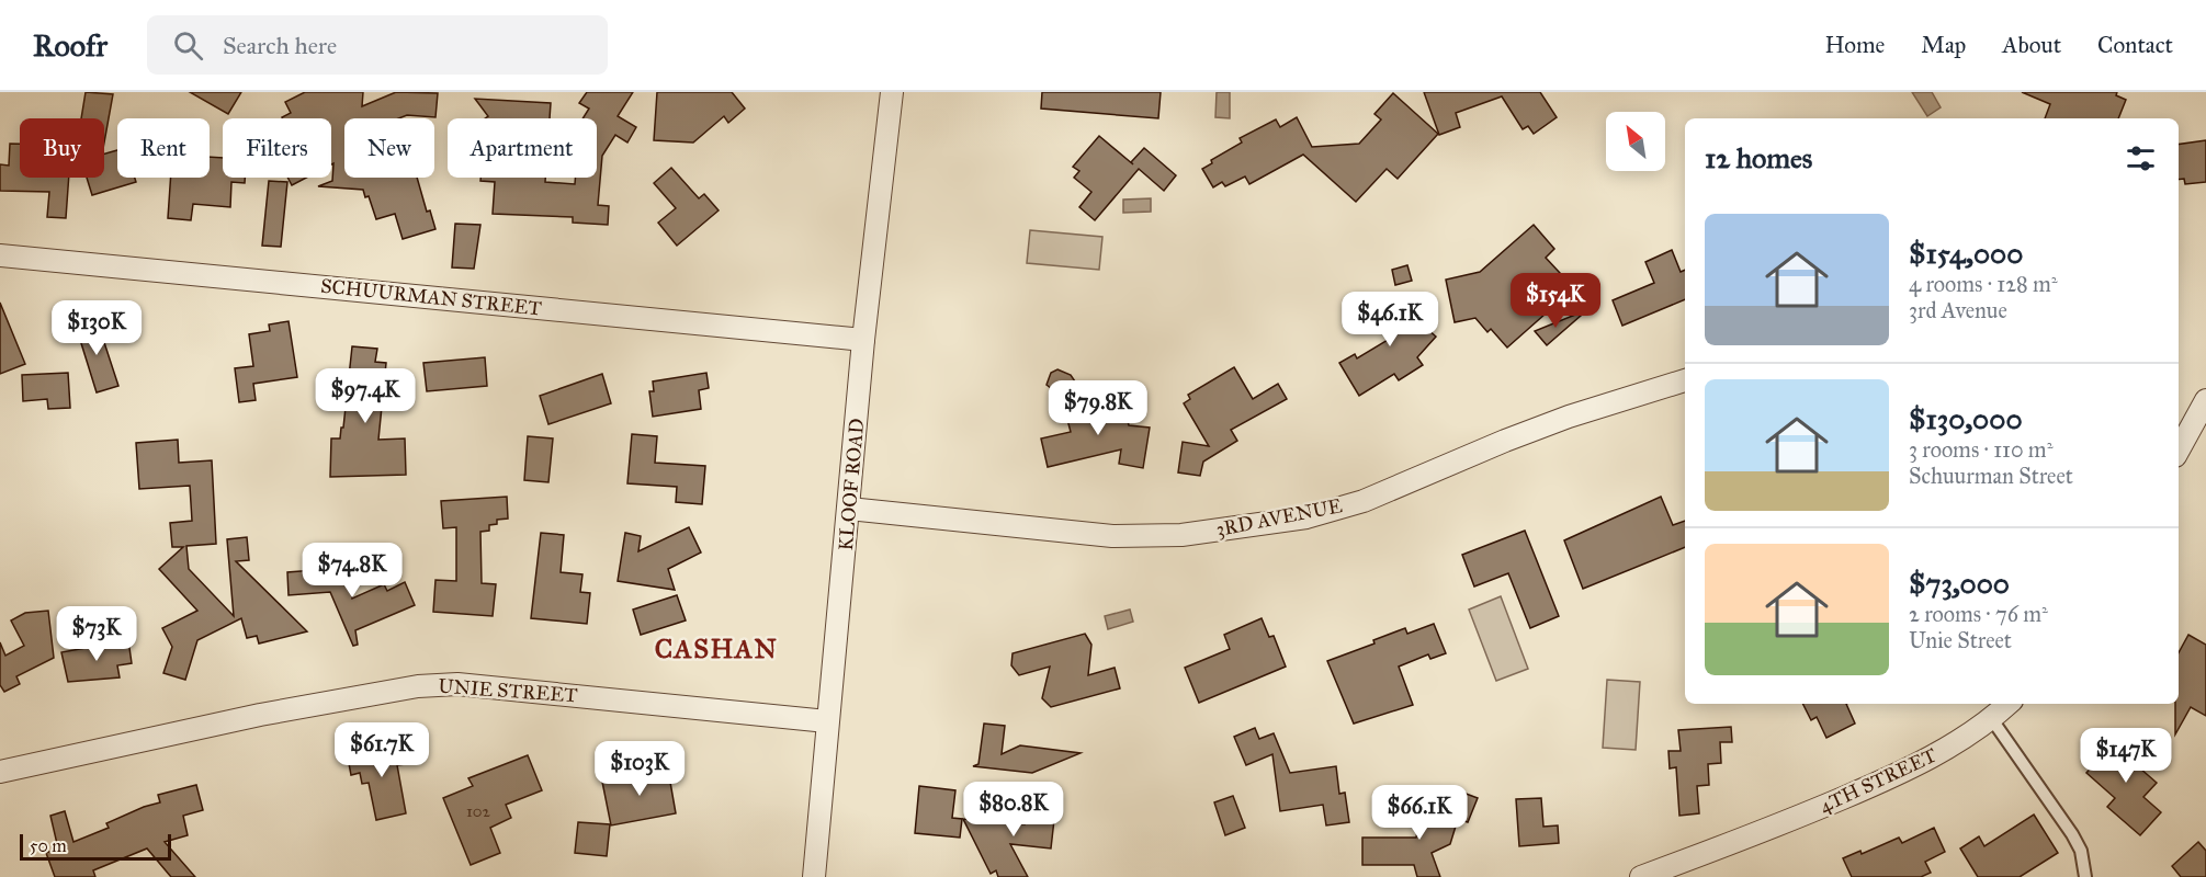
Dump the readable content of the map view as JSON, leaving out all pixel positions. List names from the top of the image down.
{
  "streets": {
    "street": [
      "SCHUURMAN STREET",
      "KLOOF ROAD",
      "3RD AVENUE",
      "UNIE STREET",
      "4TH STREET"
    ]
  },
  "crossings": [
    ["SCHUURMAN STREET", "KLOOF ROAD"],
    ["KLOOF ROAD", "3RD AVENUE"],
    ["KLOOF ROAD", "UNIE STREET"]
  ],
  "districts": ["CASHAN"],
  "house_numbers": ["102"],
  "scale_bar": "50 m",
  "north": "top left",
  "page": {
    "header": "Roofr",
    "search": "Search here",
    "nav": [
      "Home",
      "Map",
      "About",
      "Contact"
    ],
    "chip": [
      "Buy",
      "Rent",
      "Filters",
      "New",
      "Apartment"
    ],
    "heading": "12 homes",
    "list": [
      {
        "name": "$154,000",
        "note": "4 rooms · 128 m² · 3rd Avenue"
      },
      {
        "name": "$130,000",
        "note": "3 rooms · 110 m² · Schuurman Street"
      },
      {
        "name": "$73,000",
        "note": "2 rooms · 76 m² · Unie Street"
      }
    ],
    "price": [
      "$154K",
      "$46.1K",
      "$130K",
      "$97.4K",
      "$79.8K",
      "$74.8K",
      "$73K",
      "$61.7K",
      "$147K",
      "$103K",
      "$80.8K",
      "$66.1K"
    ],
    "scale": "50 m"
  }
}
